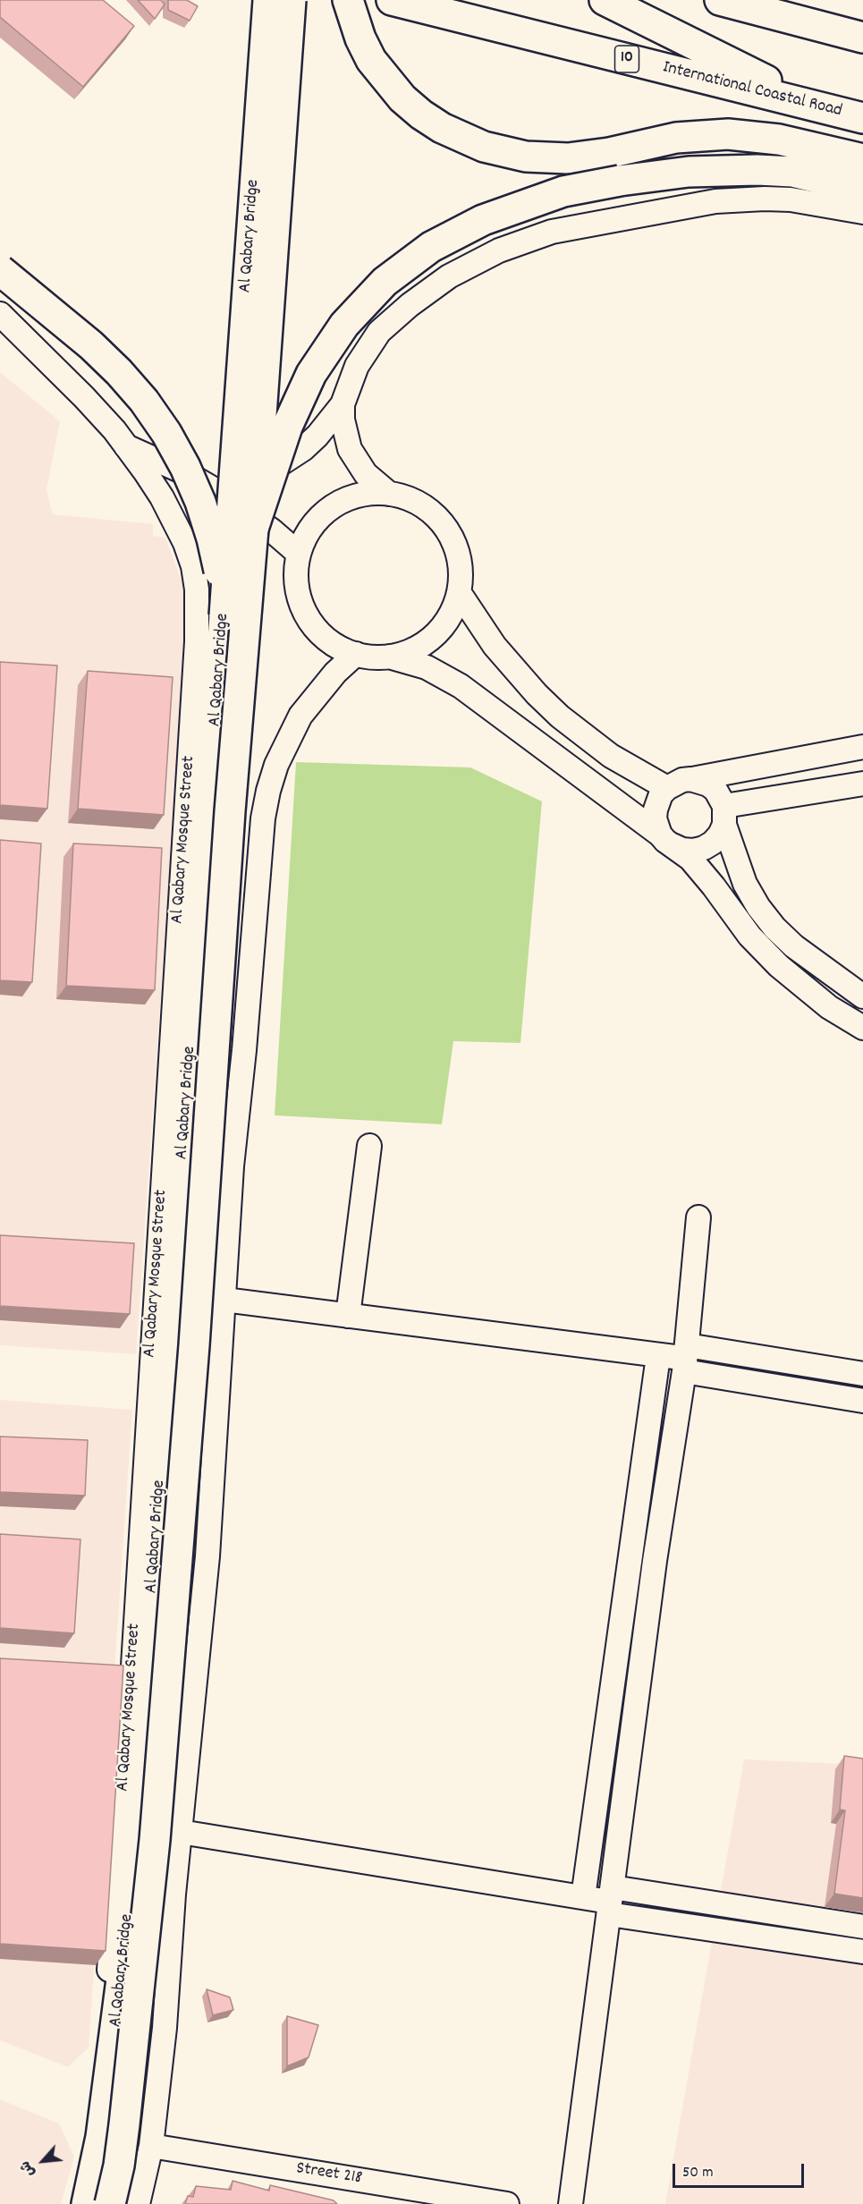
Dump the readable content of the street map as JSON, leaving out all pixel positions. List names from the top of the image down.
{
  "streets": {
    "main road": ["10", "International Coastal Road", "Al Qabary Bridge"],
    "street": ["Al Qabary Mosque Street", "Street 218"]
  },
  "scale_bar": "50 m",
  "north": "bottom left"
}
